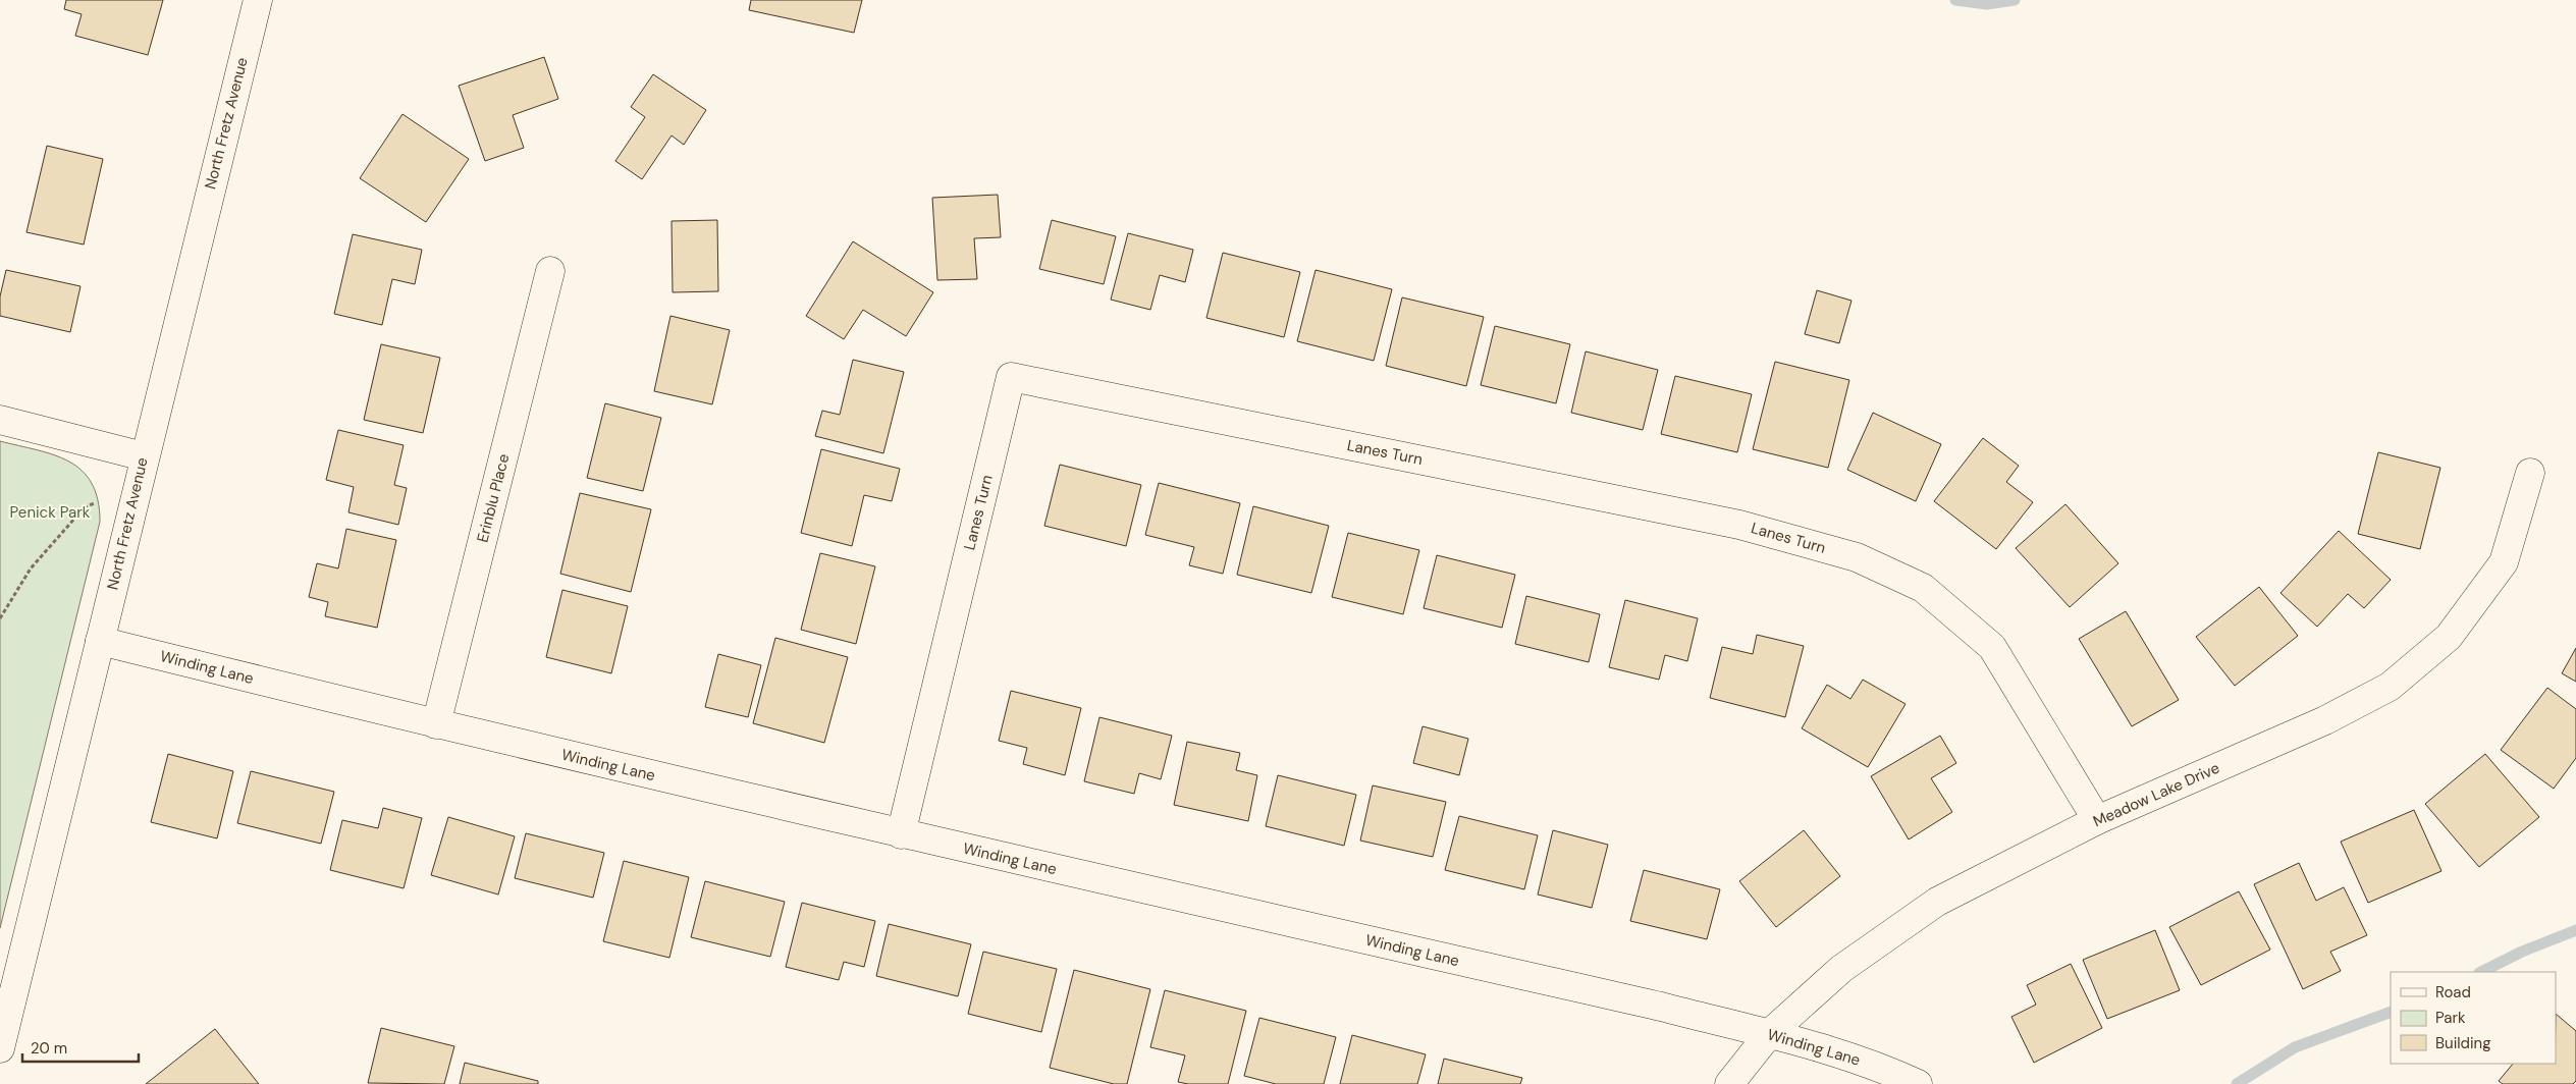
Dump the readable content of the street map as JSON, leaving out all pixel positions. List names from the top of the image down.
{
  "streets": {
    "street": [
      "North Fretz Avenue",
      "Lanes Turn",
      "Erinblu Place",
      "Winding Lane",
      "Meadow Lake Drive"
    ]
  },
  "crossings": [
    ["North Fretz Avenue", "Winding Lane"],
    ["Lanes Turn", "Winding Lane"],
    ["Lanes Turn", "Meadow Lake Drive"],
    ["Erinblu Place", "Winding Lane"],
    ["Winding Lane", "Meadow Lake Drive"]
  ],
  "parks": ["Penick Park"],
  "legend": ["Road", "Park", "Building"],
  "scale_bar": "20 m"
}
